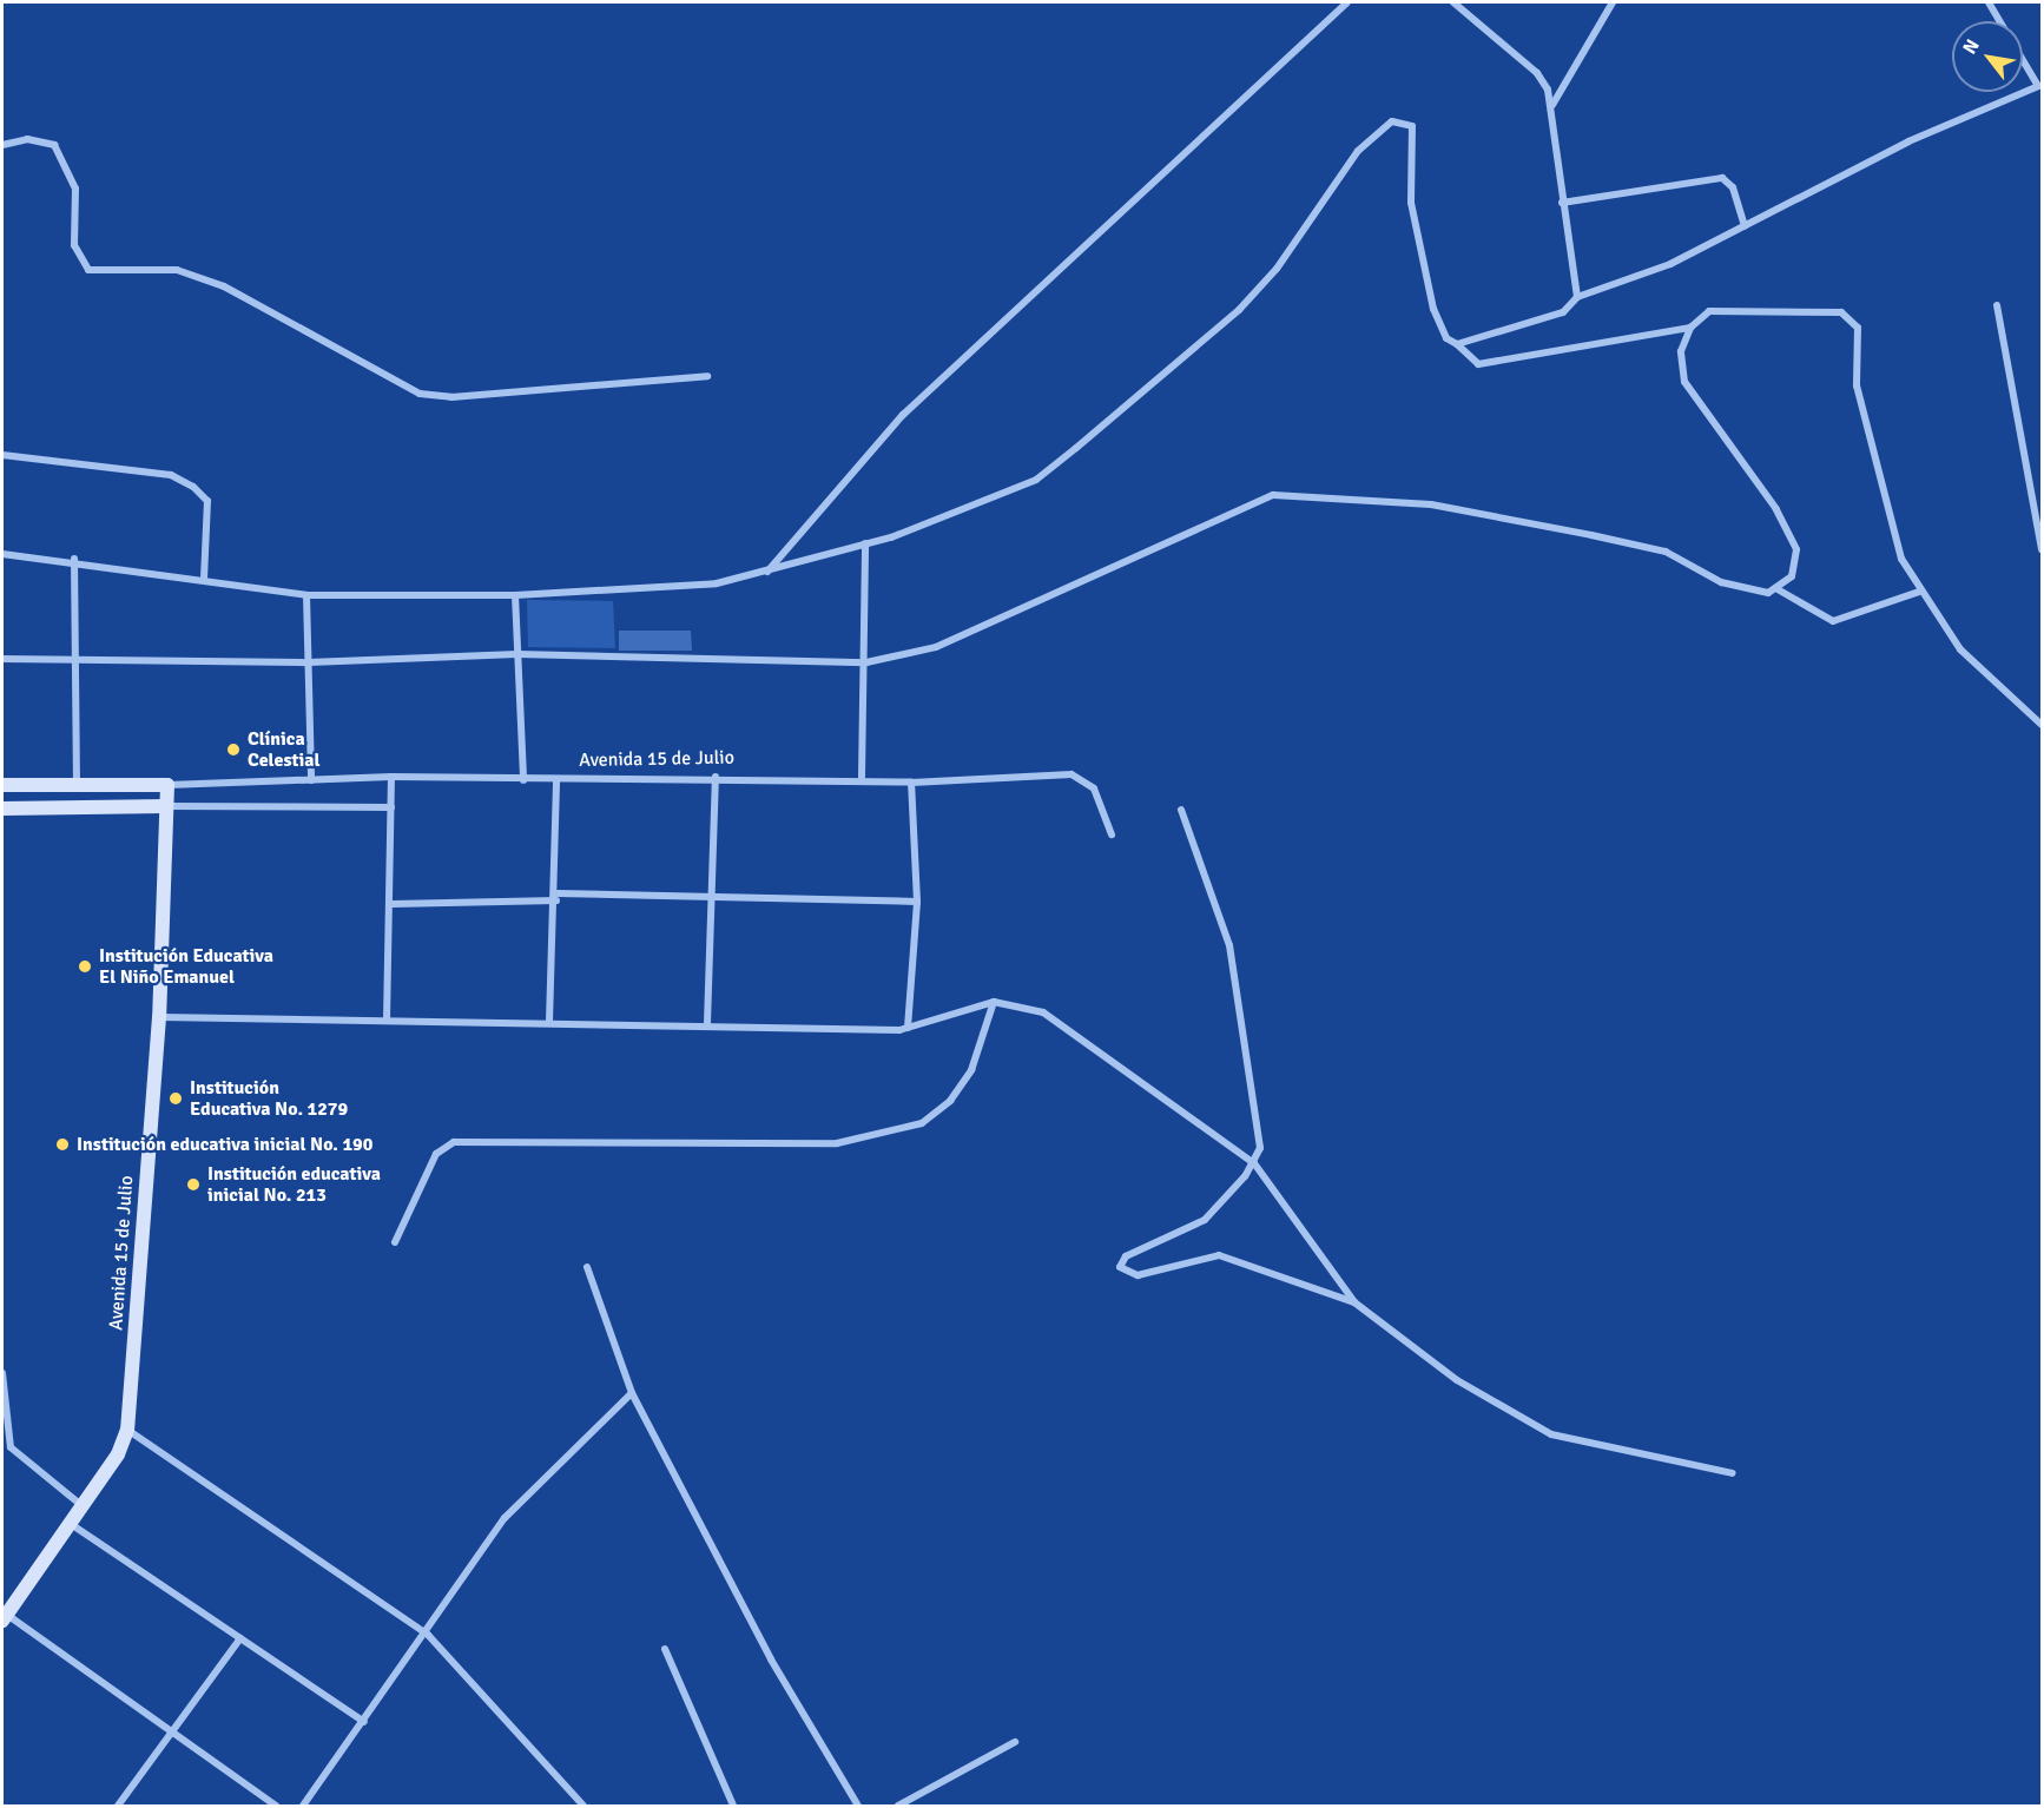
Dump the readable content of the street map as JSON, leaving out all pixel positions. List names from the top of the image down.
{
  "streets": {
    "street": ["Avenida 15 de Julio"]
  },
  "places": [
    "Clínica Celestial",
    "Institución Educativa El Niño Emanuel",
    "Institución Educativa No. 1279",
    "Institución educativa inicial No. 190",
    "Institución educativa inicial No. 213"
  ],
  "north": "top left"
}
